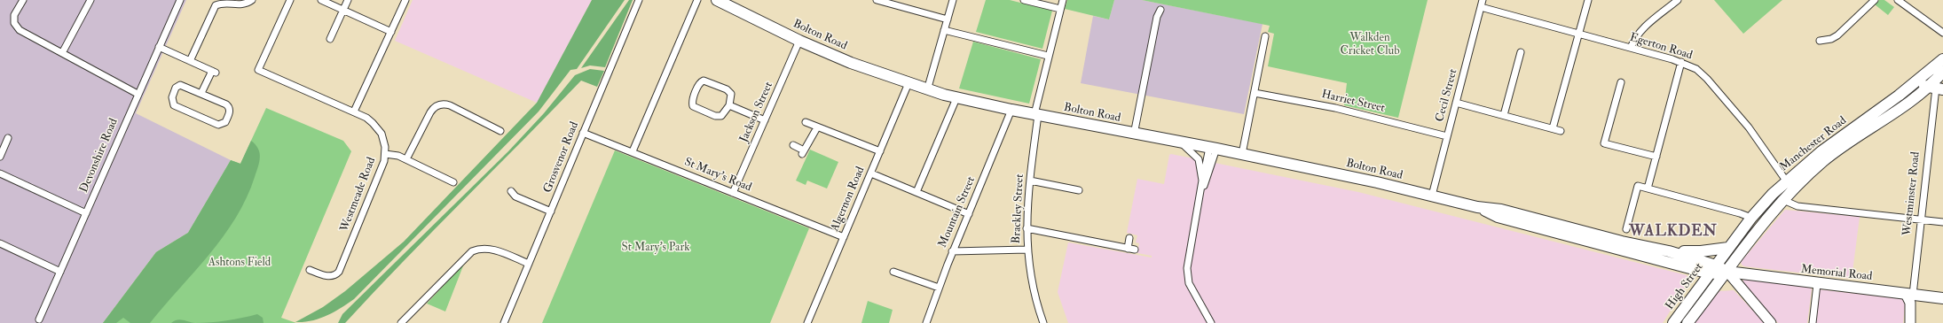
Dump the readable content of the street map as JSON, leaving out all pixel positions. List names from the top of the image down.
{
  "streets": {
    "main road": [
      "Bolton Road",
      "Manchester Road",
      "Westminster Road",
      "Memorial Road",
      "High Street"
    ],
    "street": [
      "Egerton Road",
      "Cecil Street",
      "Harriet Street",
      "Jackson Street",
      "Devonshire Road",
      "Grosvenor Road",
      "St Mary's Road",
      "Westmeade Road",
      "Algernon Road",
      "Brackley Street",
      "Mountain Street"
    ]
  },
  "crossings": [
    ["Bolton Road", "Cecil Street"],
    ["Bolton Road", "Jackson Street"],
    ["Bolton Road", "Manchester Road"],
    ["Bolton Road", "Algernon Road"],
    ["Bolton Road", "Brackley Street"],
    ["Bolton Road", "Mountain Street"],
    ["Bolton Road", "Memorial Road"],
    ["Bolton Road", "High Street"],
    ["Egerton Road", "Cecil Street"],
    ["Egerton Road", "Manchester Road"],
    ["Cecil Street", "Harriet Street"],
    ["Jackson Street", "St Mary's Road"],
    ["Manchester Road", "Westminster Road"],
    ["Manchester Road", "Memorial Road"],
    ["Manchester Road", "High Street"],
    ["Grosvenor Road", "St Mary's Road"],
    ["St Mary's Road", "Algernon Road"],
    ["Westminster Road", "Memorial Road"],
    ["Memorial Road", "High Street"]
  ],
  "districts": ["WALKDEN"],
  "parks": ["Walkden Cricket Club", "St Mary's Park", "Ashtons Field"]
}
